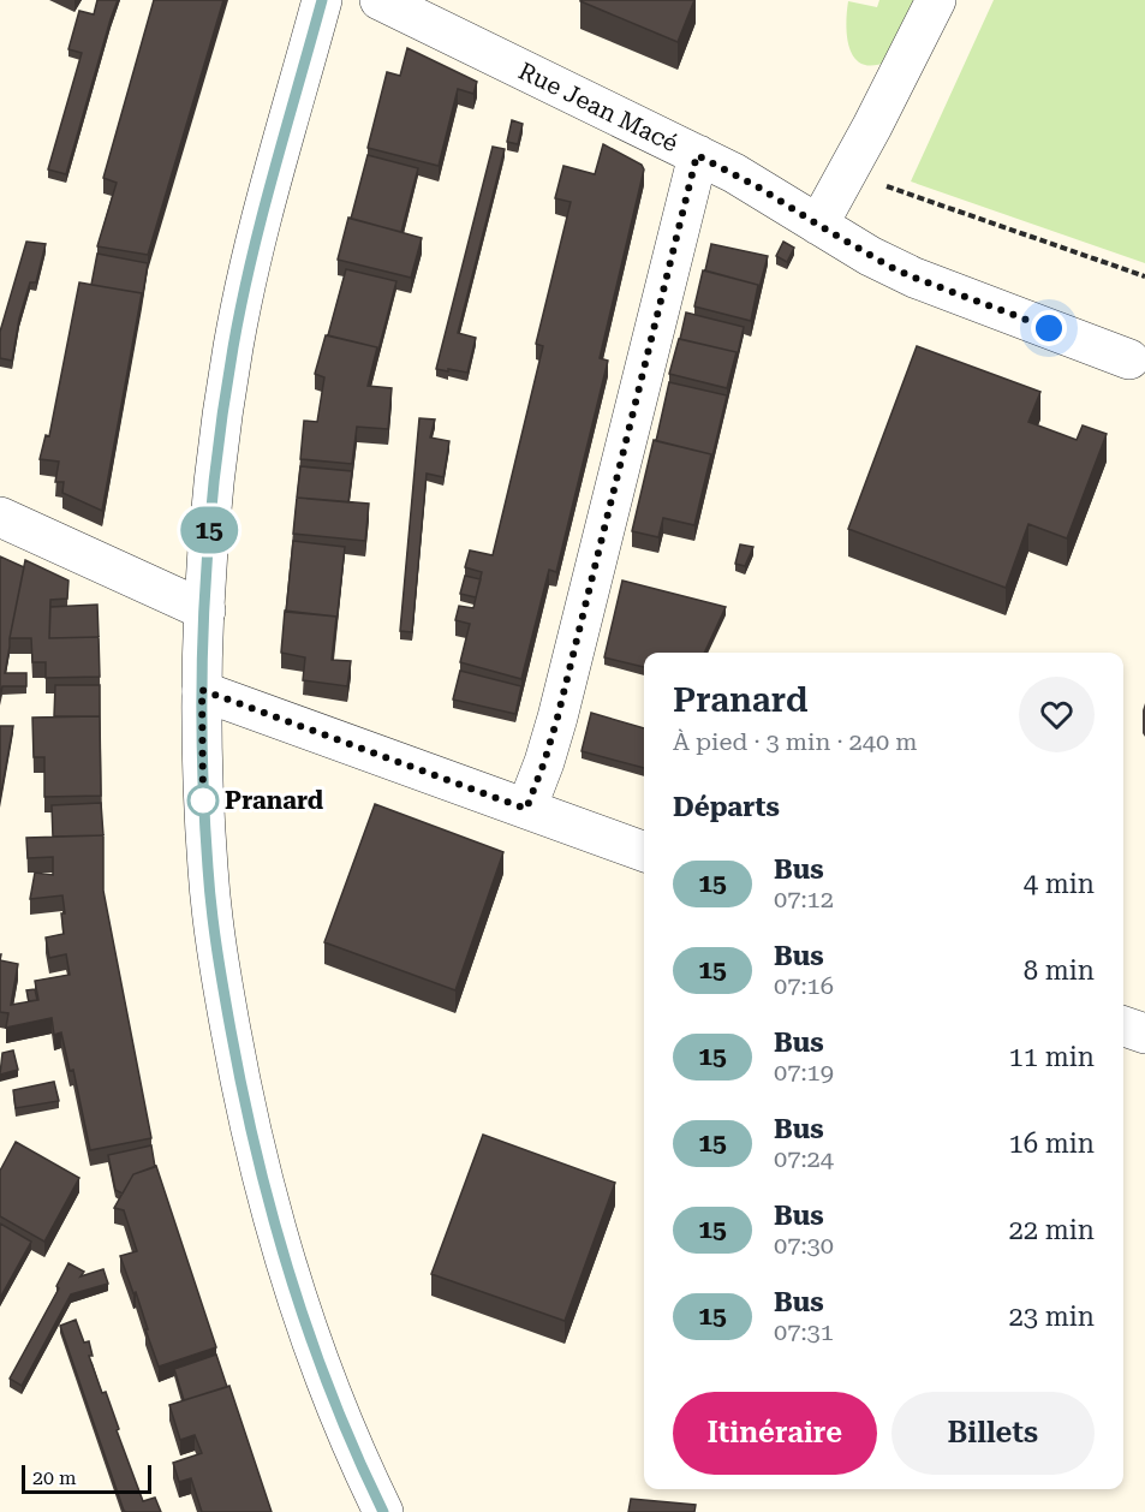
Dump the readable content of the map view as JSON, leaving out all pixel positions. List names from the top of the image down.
{
  "streets": {
    "street": ["Rue Jean Macé"]
  },
  "places": ["Pranard"],
  "lines": ["bus line 15"],
  "scale_bar": "20 m",
  "page": {
    "on_map": "15",
    "heading": [
      ["Pranard", "À pied · 3 min · 240 m"],
      "Départs"
    ],
    "list": [
      {
        "mark": "15",
        "name": "Bus",
        "note": "07:12",
        "value": "4 min"
      },
      {
        "mark": "15",
        "name": "Bus",
        "note": "07:16",
        "value": "8 min"
      },
      {
        "mark": "15",
        "name": "Bus",
        "note": "07:19",
        "value": "11 min"
      },
      {
        "mark": "15",
        "name": "Bus",
        "note": "07:24",
        "value": "16 min"
      },
      {
        "mark": "15",
        "name": "Bus",
        "note": "07:30",
        "value": "22 min"
      },
      {
        "mark": "15",
        "name": "Bus",
        "note": "07:31",
        "value": "23 min"
      }
    ],
    "buttons": ["Itinéraire", "Billets"],
    "scale": "20 m"
  }
}
